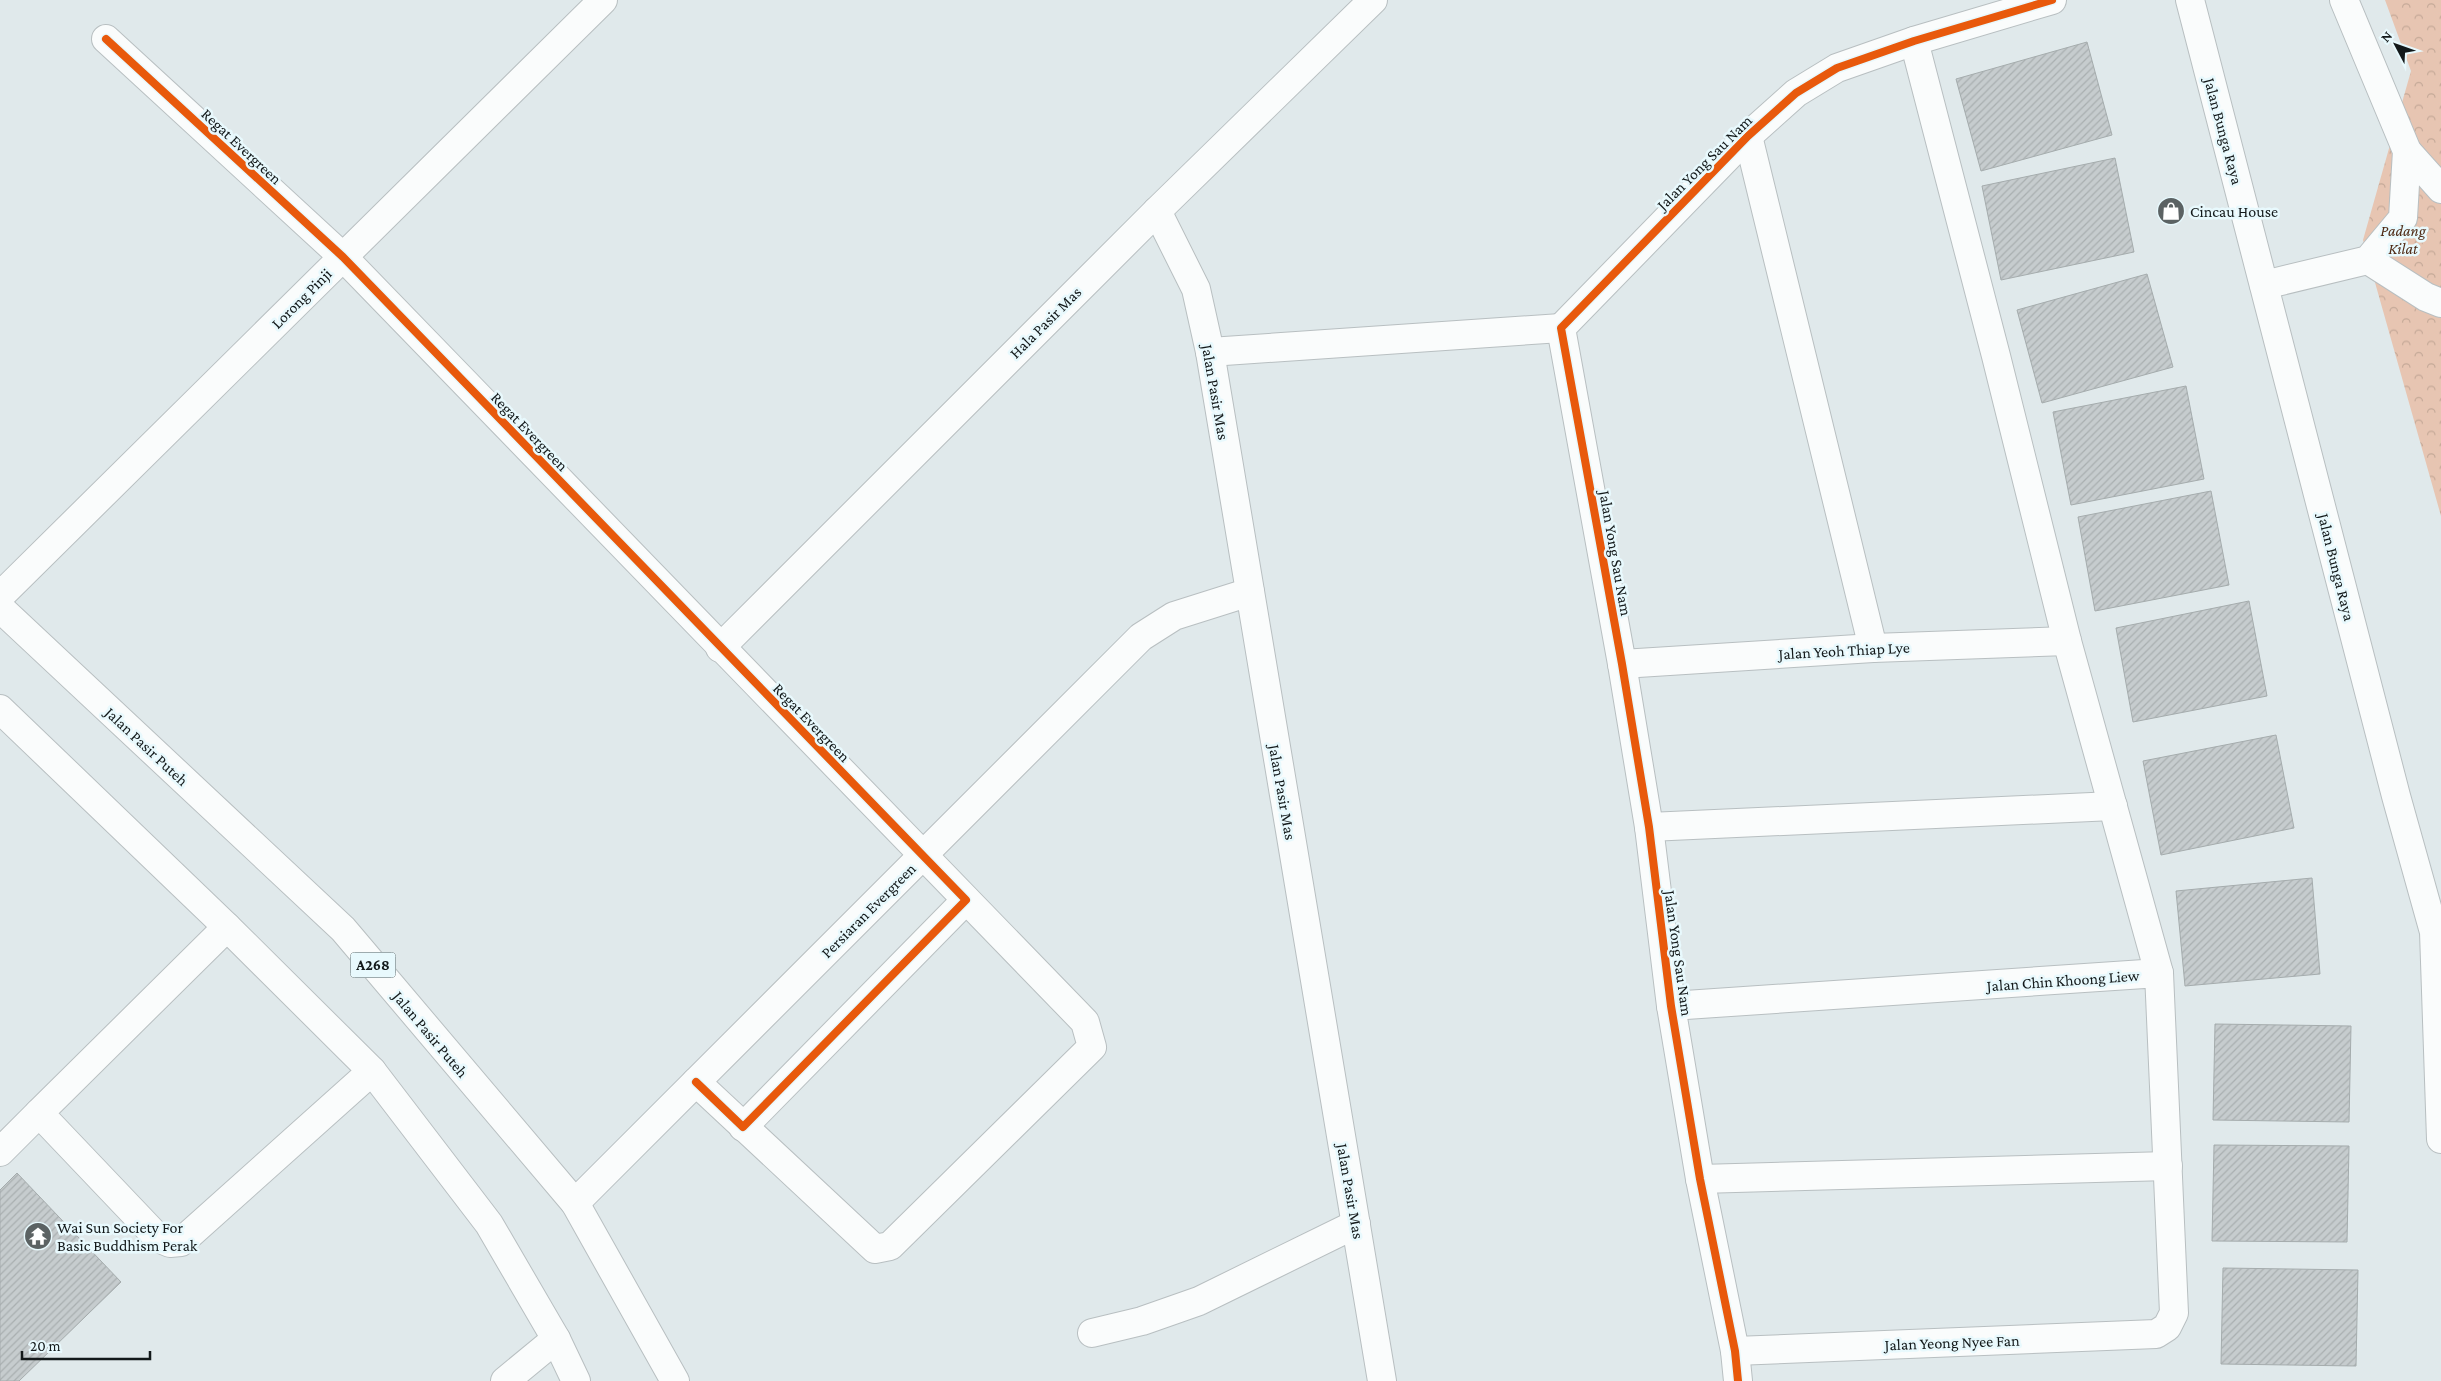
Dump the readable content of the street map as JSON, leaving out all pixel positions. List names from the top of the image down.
{
  "streets": {
    "street": [
      "Jalan Bunga Raya",
      "Regat Evergreen",
      "Jalan Yong Sau Nam",
      "Lorong Pinji",
      "Hala Pasir Mas",
      "Jalan Pasir Mas",
      "Jalan Yeoh Thiap Lye",
      "Jalan Pasir Puteh",
      "Persiaran Evergreen",
      "A268",
      "Jalan Chin Khoong Liew",
      "Jalan Yeong Nyee Fan"
    ]
  },
  "crossings": [
    ["Regat Evergreen", "Lorong Pinji"],
    ["Regat Evergreen", "Hala Pasir Mas"],
    ["Regat Evergreen", "Persiaran Evergreen"],
    ["Jalan Yong Sau Nam", "Jalan Yeoh Thiap Lye"],
    ["Jalan Yong Sau Nam", "Jalan Chin Khoong Liew"],
    ["Jalan Yong Sau Nam", "Jalan Yeong Nyee Fan"],
    ["Hala Pasir Mas", "Jalan Pasir Mas"],
    ["Jalan Pasir Mas", "Persiaran Evergreen"],
    ["Jalan Pasir Puteh", "Persiaran Evergreen"],
    ["Jalan Chin Khoong Liew", "Jalan Yeong Nyee Fan"]
  ],
  "parks": ["Padang Kilat"],
  "places": {
    "shop": ["Cincau House"],
    "temple": ["Wai Sun Society For Basic Buddhism Perak"]
  },
  "scale_bar": "20 m",
  "north": "top left"
}
